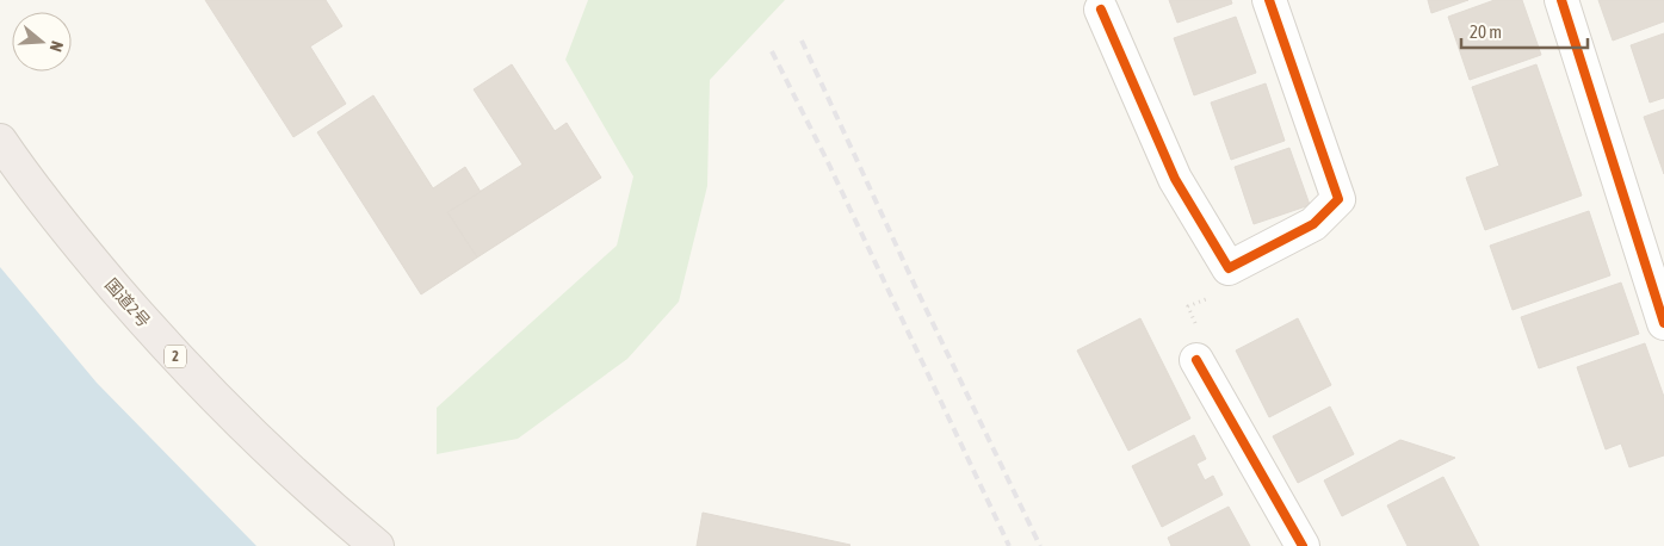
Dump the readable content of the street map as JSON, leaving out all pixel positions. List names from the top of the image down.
{
  "streets": {
    "highway": ["国道2号", "2"]
  },
  "scale_bar": "20 m",
  "north": "right"
}
